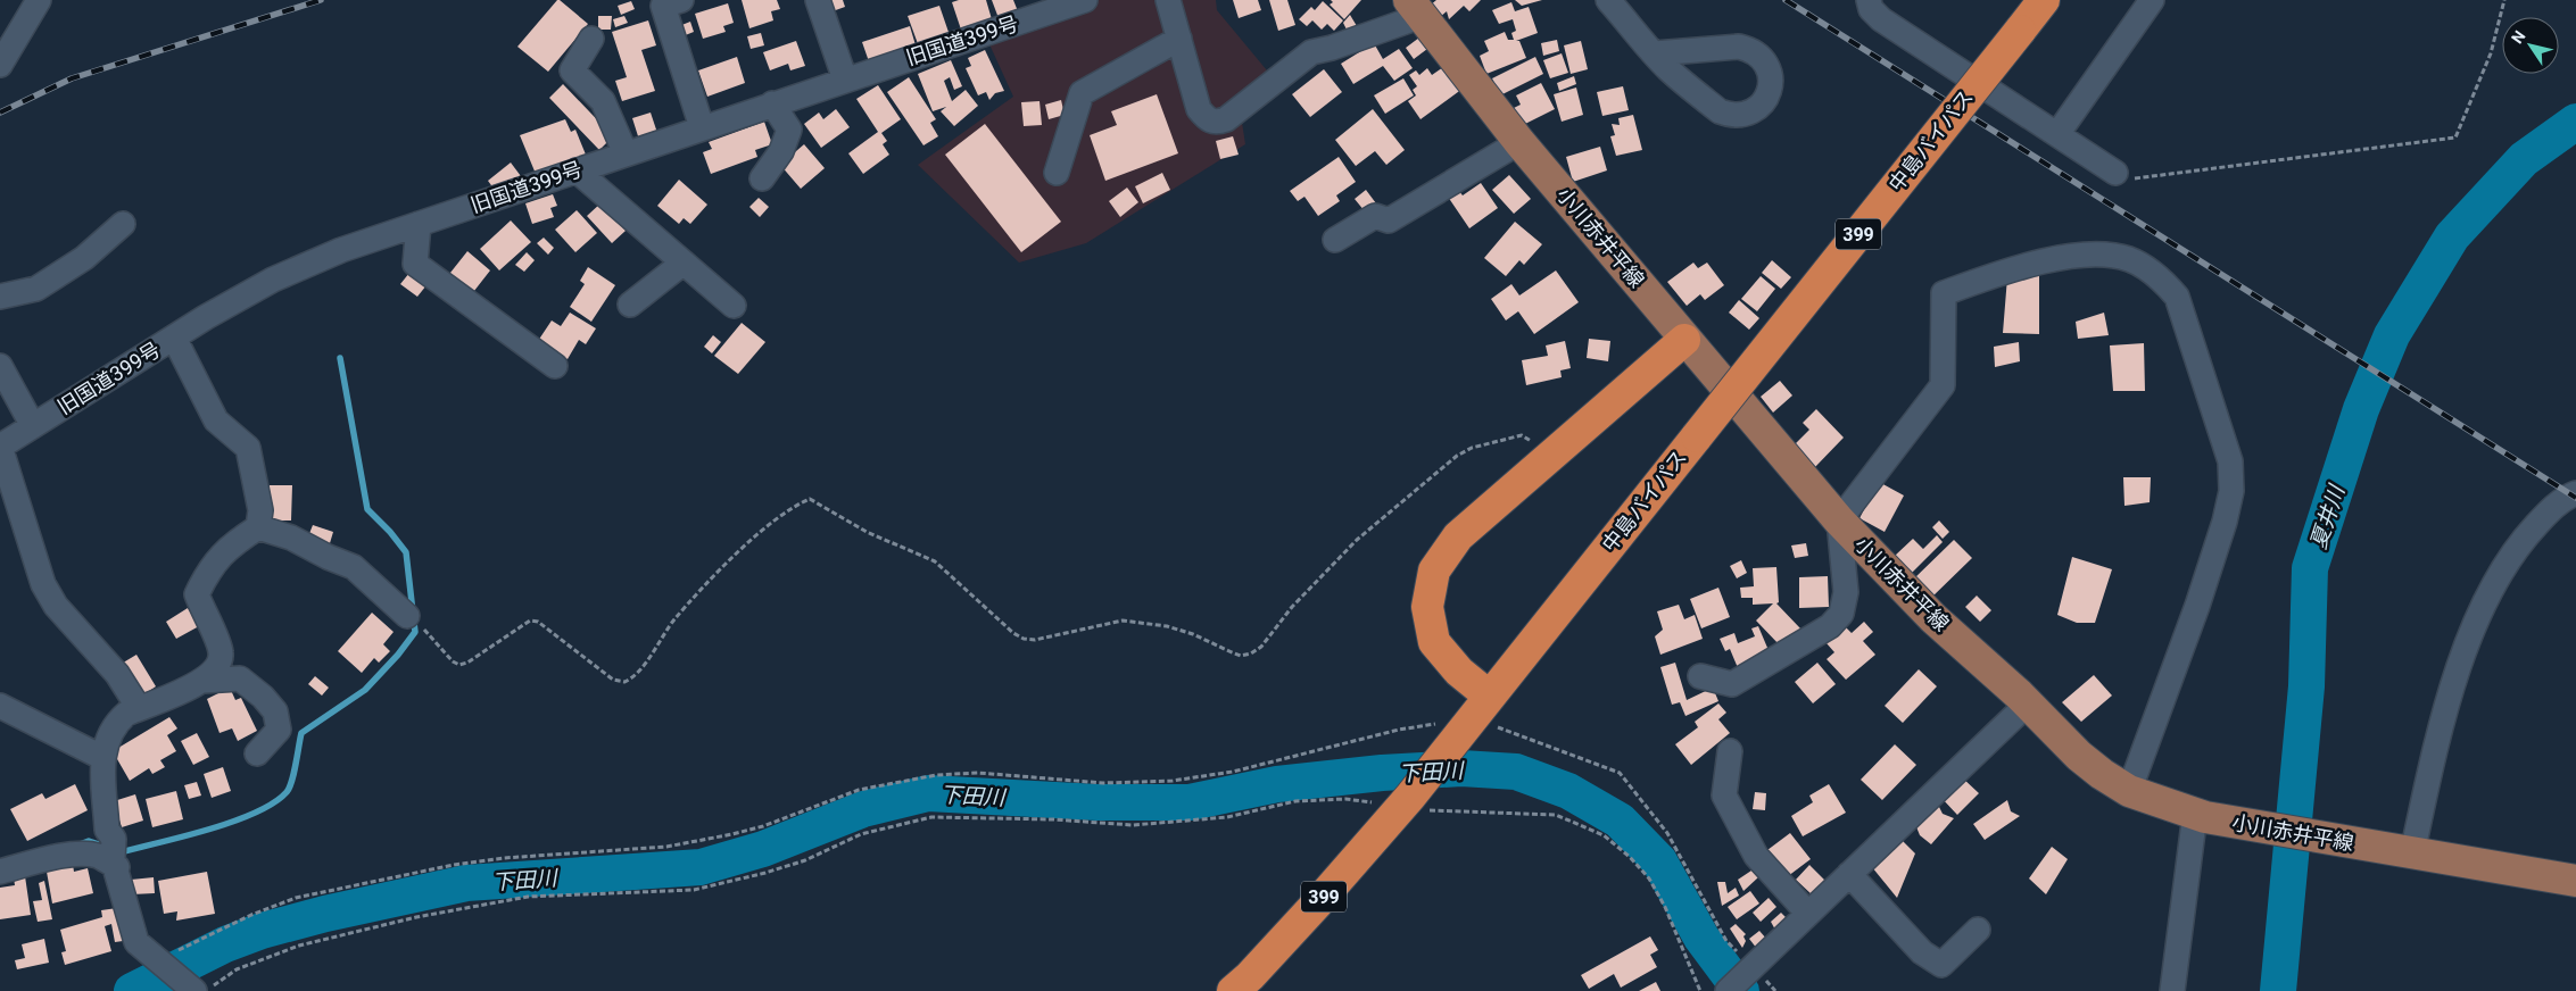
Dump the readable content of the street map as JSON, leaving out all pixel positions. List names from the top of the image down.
{
  "streets": {
    "highway": ["中島バイパス", "399"],
    "main road": ["小川赤井平線"],
    "street": ["旧国道399号"]
  },
  "water": ["夏井川", "下田川"],
  "north": "top left"
}
